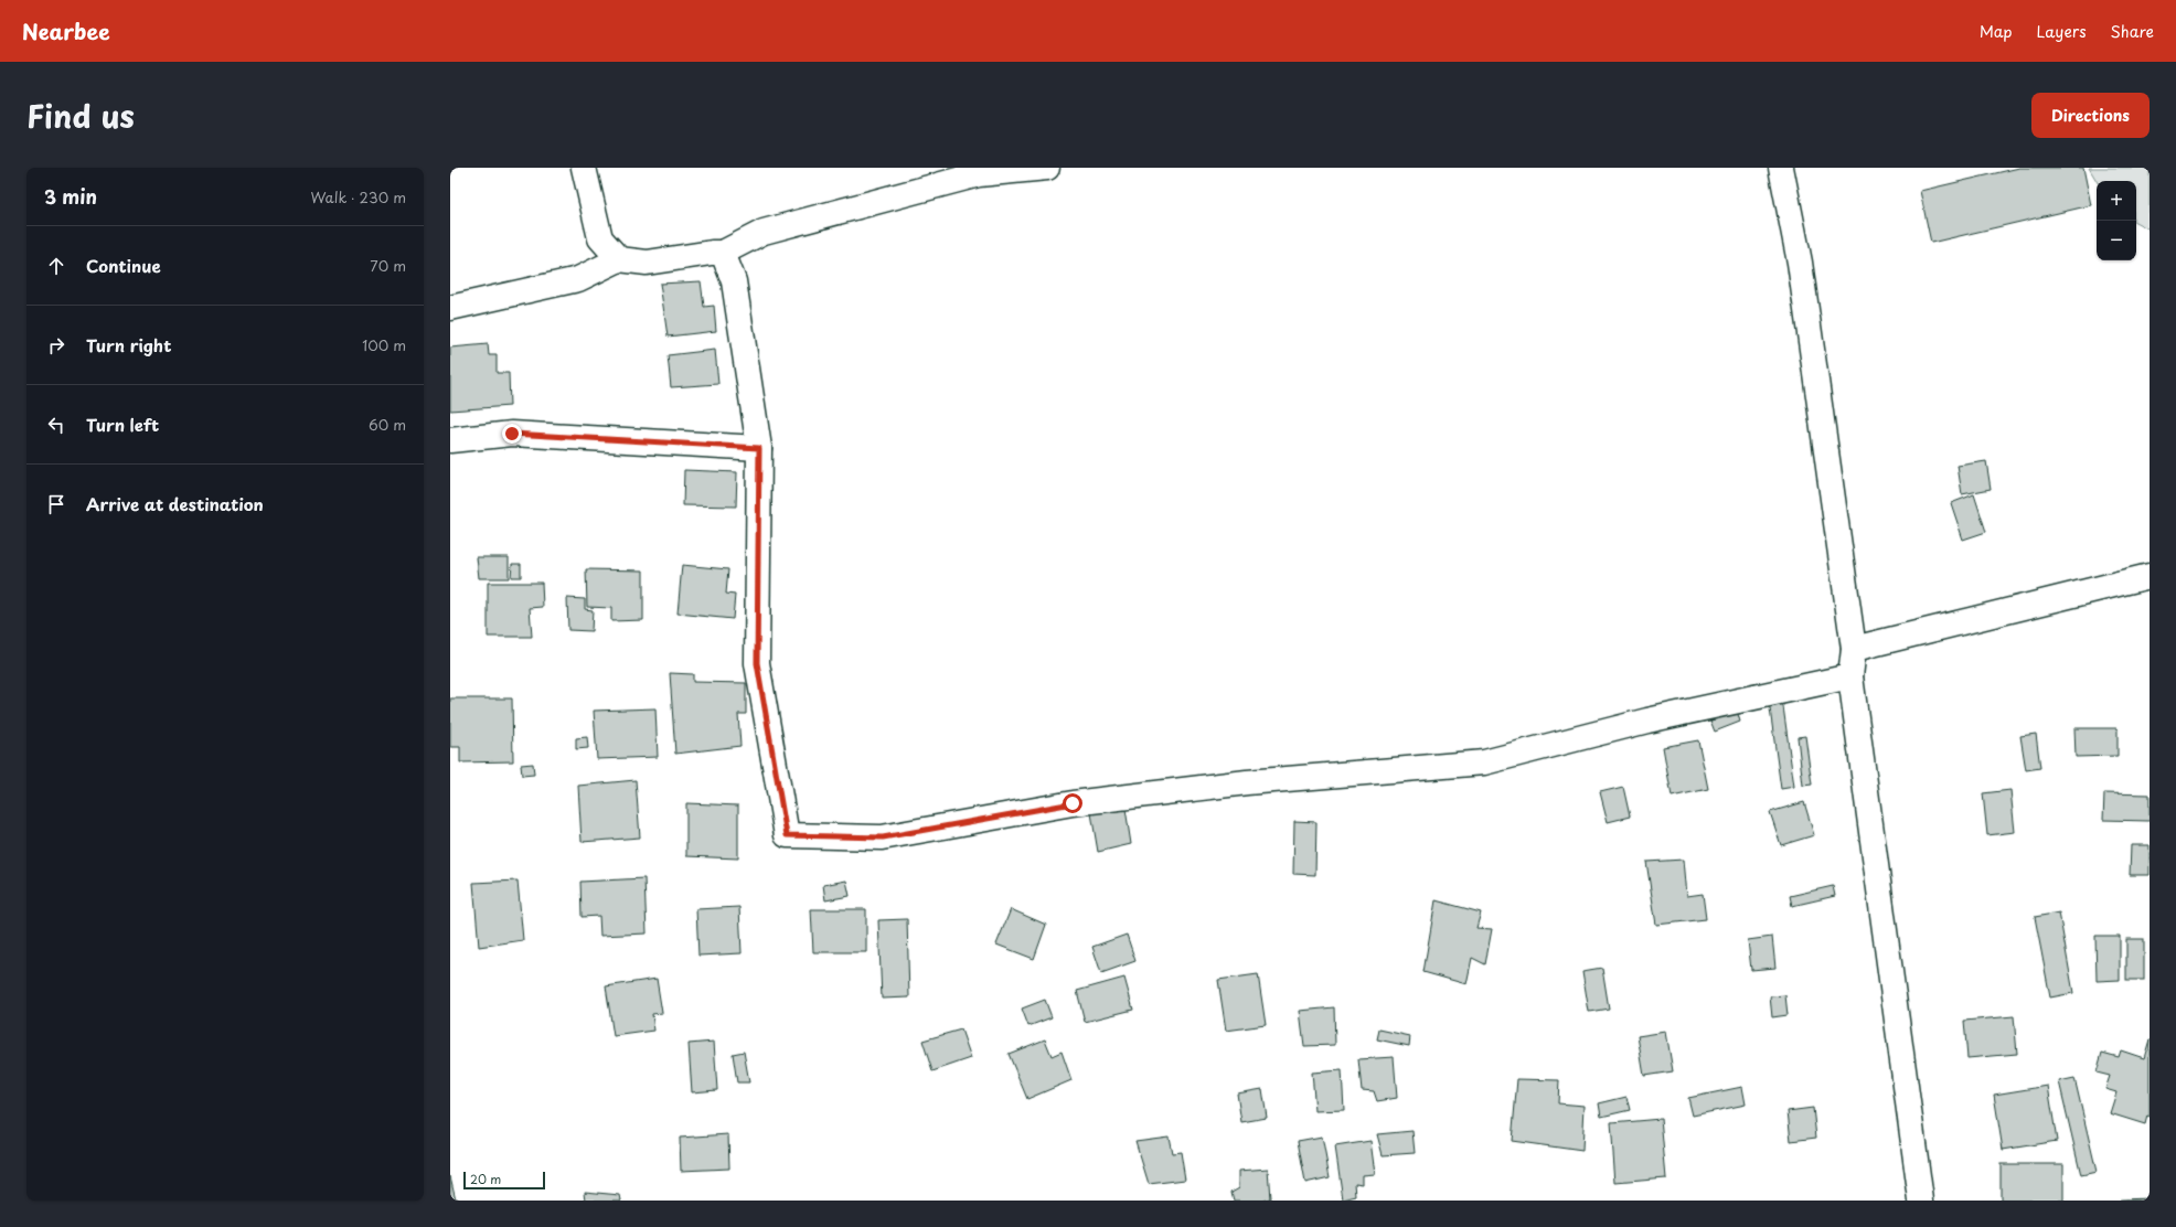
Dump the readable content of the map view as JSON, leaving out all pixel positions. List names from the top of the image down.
{
  "scale_bar": "20 m",
  "page": {
    "header": "Nearbee",
    "nav": ["Map", "Layers", "Share"],
    "title": "Find us",
    "buttons": "Directions",
    "heading": ["3 min", "Walk · 230 m"],
    "map_buttons": ["+", "−"],
    "list": [
      ["Continue", "70 m"],
      ["Turn right", "100 m"],
      ["Turn left", "60 m"],
      "Arrive at destination"
    ],
    "scale": "20 m"
  }
}
